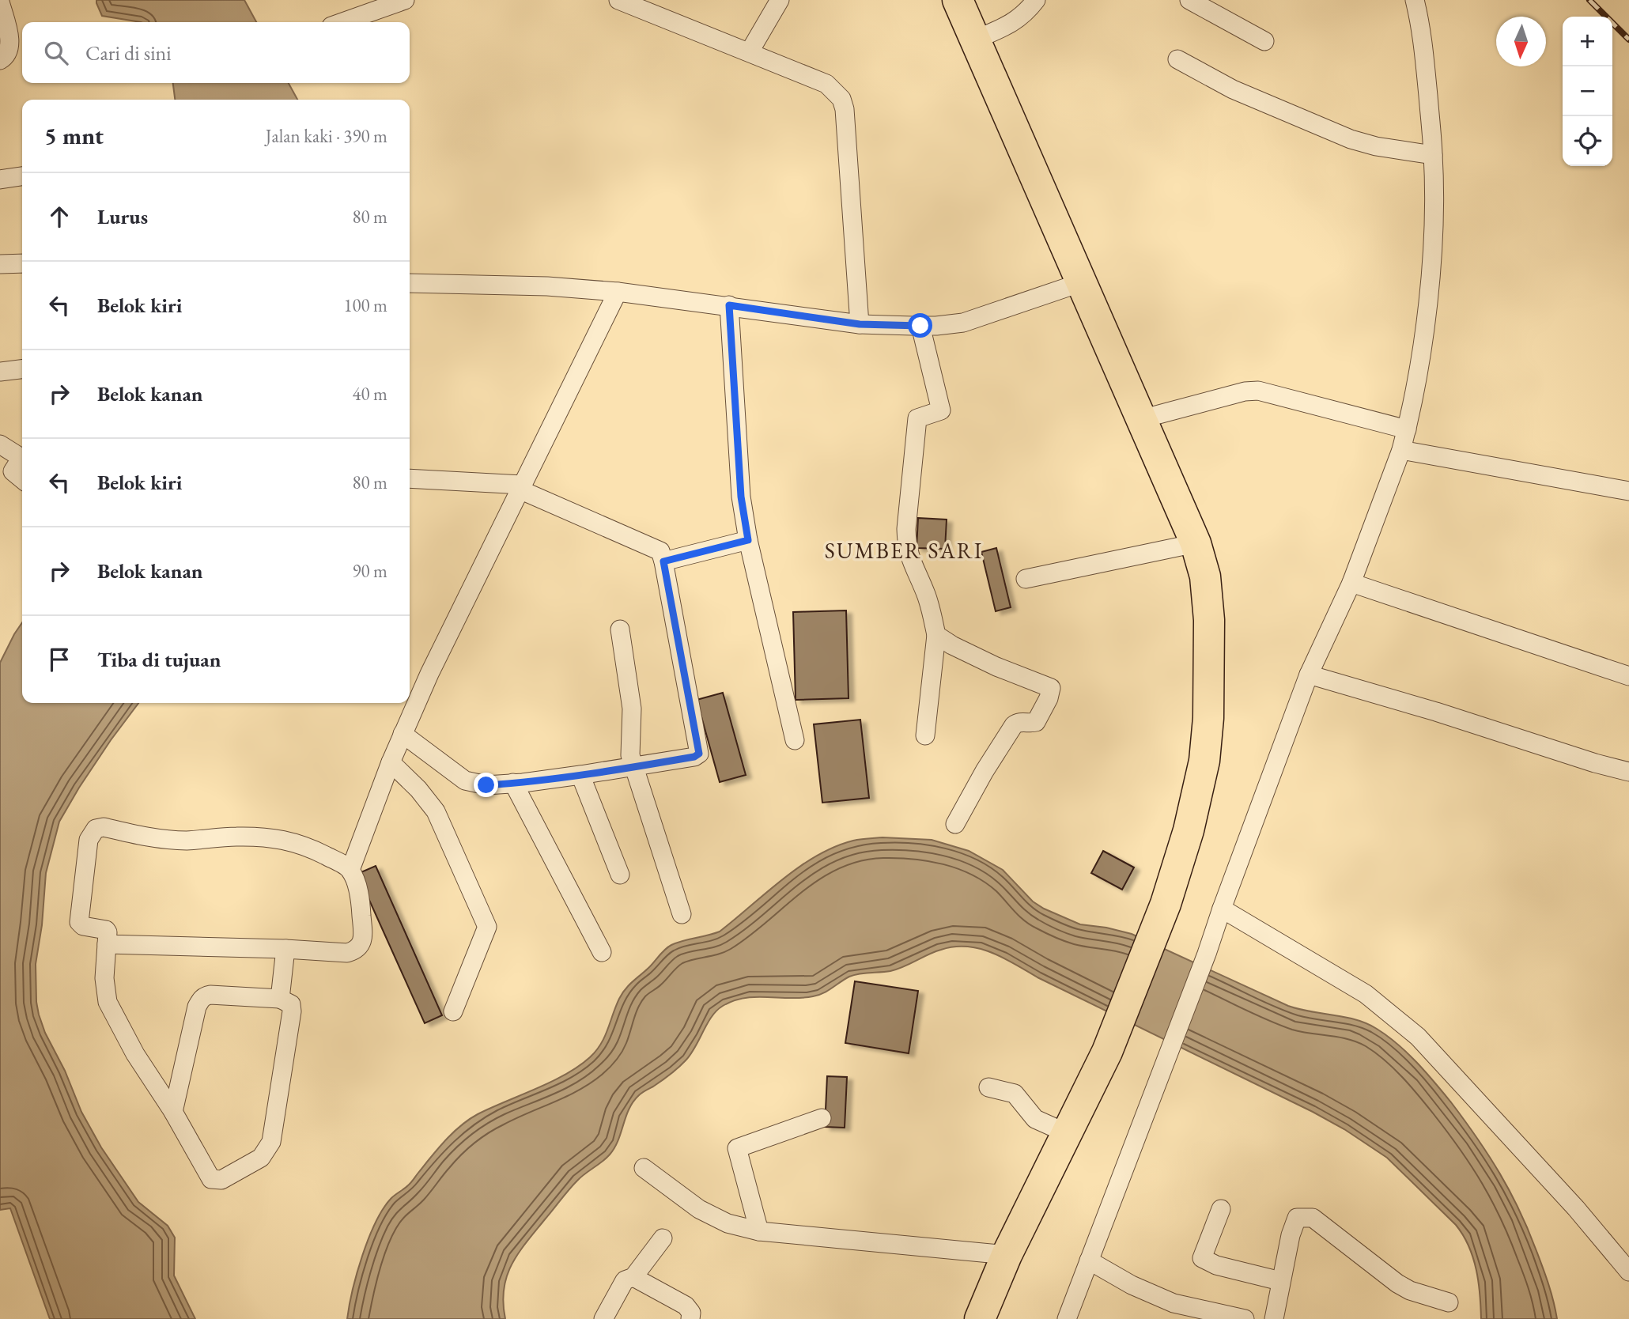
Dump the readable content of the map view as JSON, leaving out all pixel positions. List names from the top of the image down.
{
  "districts": ["SUMBER SARI"],
  "north": "bottom",
  "page": {
    "map_buttons": ["+", "−"],
    "search": "Cari di sini",
    "heading": ["5 mnt", "Jalan kaki · 390 m"],
    "list": [
      ["Lurus", "80 m"],
      ["Belok kiri", "100 m"],
      ["Belok kanan", "40 m"],
      ["Belok kiri", "80 m"],
      ["Belok kanan", "90 m"],
      "Tiba di tujuan"
    ]
  }
}
